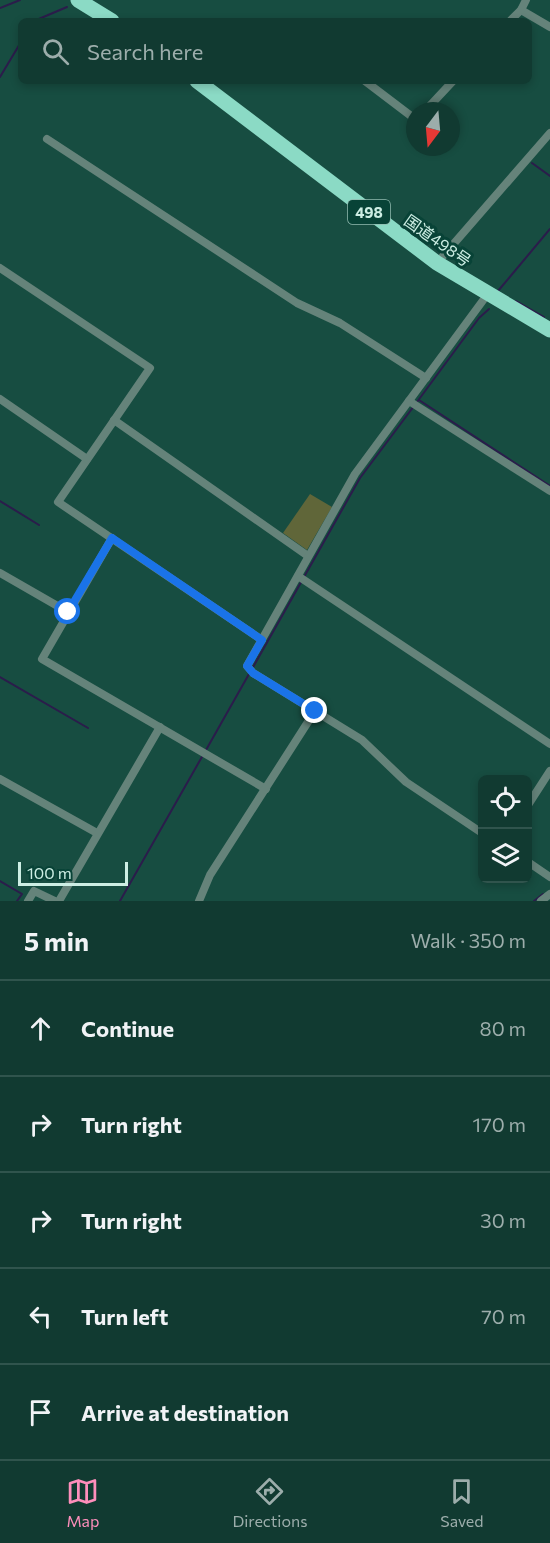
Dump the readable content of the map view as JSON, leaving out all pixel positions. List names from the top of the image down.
{
  "streets": {
    "highway": ["498", "国道498号"]
  },
  "scale_bar": "100 m",
  "north": "bottom",
  "page": {
    "search": "Search here",
    "scale": "100 m",
    "heading": ["5 min", "Walk · 350 m"],
    "list": [
      ["Continue", "80 m"],
      ["Turn right", "170 m"],
      ["Turn right", "30 m"],
      ["Turn left", "70 m"],
      "Arrive at destination"
    ],
    "nav": ["Map", "Directions", "Saved"]
  }
}
